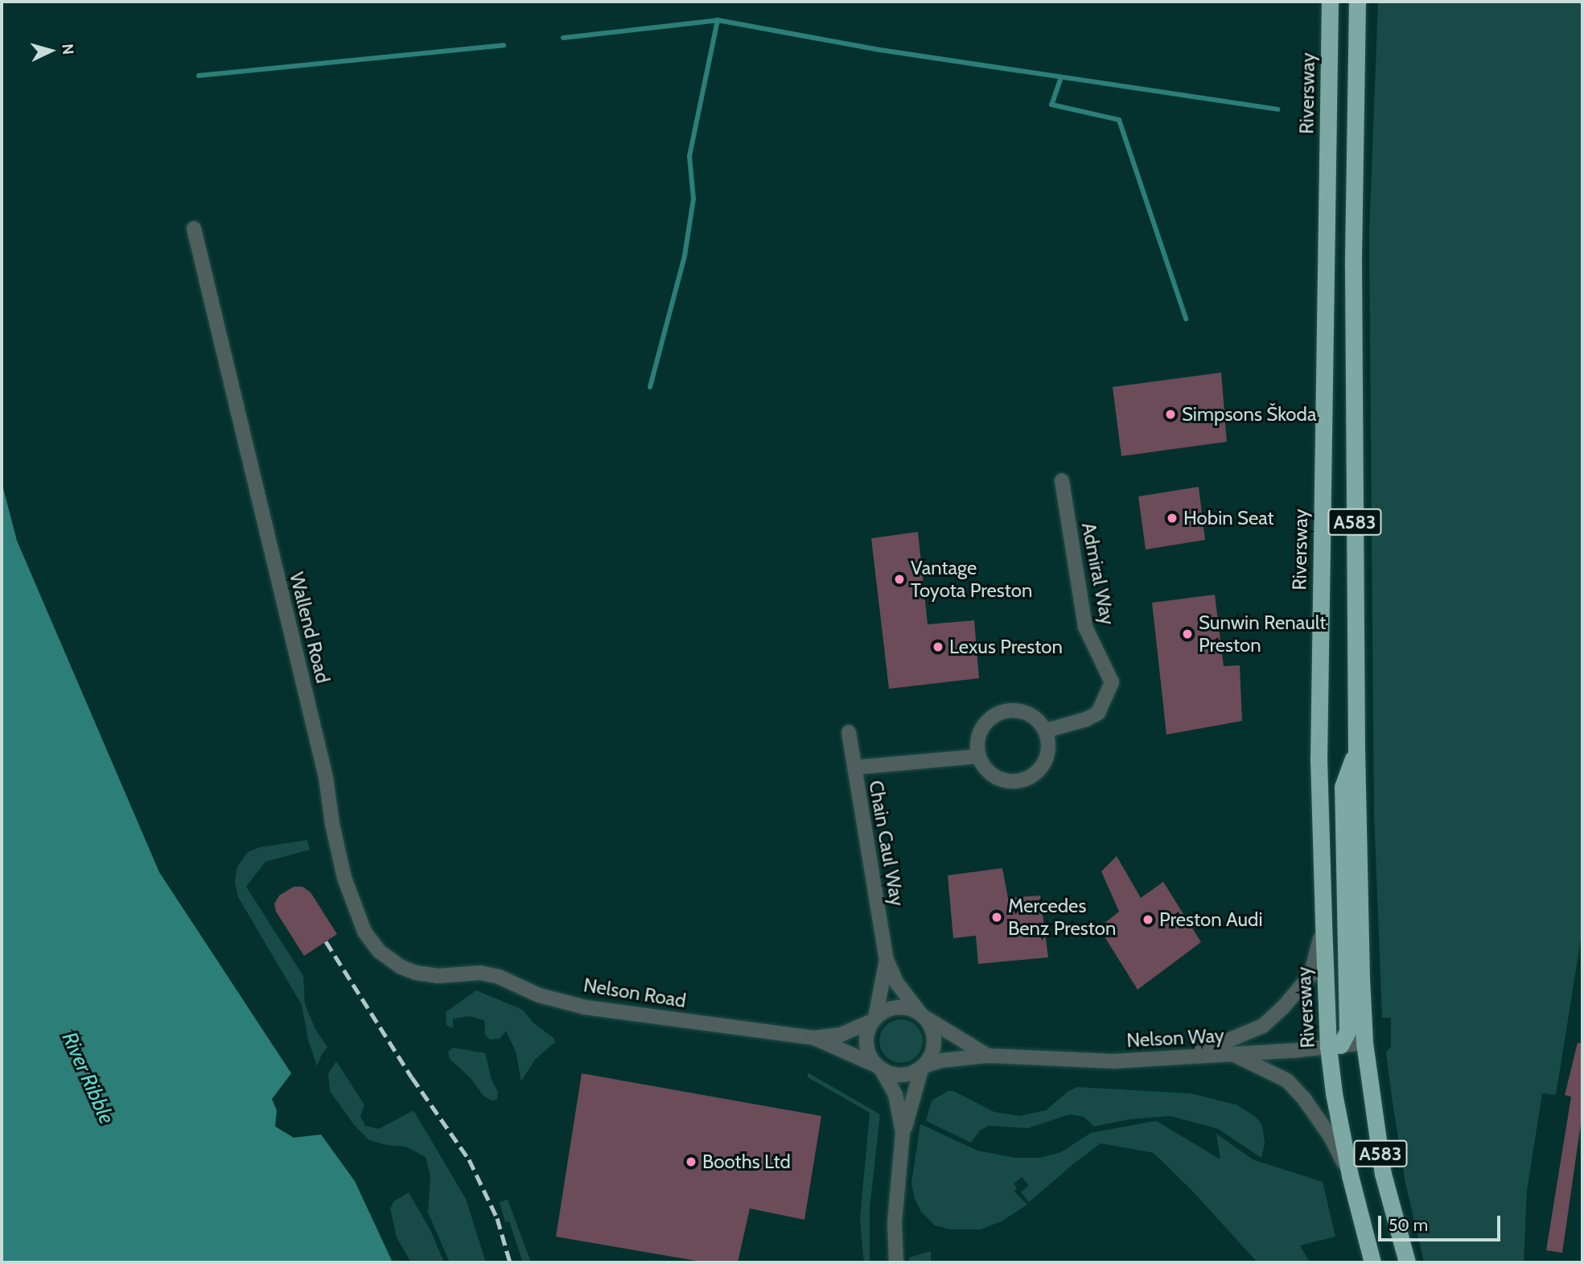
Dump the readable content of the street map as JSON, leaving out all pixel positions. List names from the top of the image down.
{
  "streets": {
    "highway": ["Riversway", "A583"],
    "street": [
      "Admiral Way",
      "Wallend Road",
      "Chain Caul Way",
      "Nelson Road",
      "Nelson Way"
    ]
  },
  "crossings": [
    ["Riversway", "A583"],
    ["Riversway", "Nelson Way"],
    ["A583", "Nelson Way"],
    ["Wallend Road", "Nelson Road"],
    ["Chain Caul Way", "Nelson Road"],
    ["Chain Caul Way", "Nelson Way"],
    ["Nelson Road", "Nelson Way"]
  ],
  "water": ["River Ribble"],
  "places": [
    "Simpsons Škoda",
    "Hobin Seat",
    "Vantage Toyota Preston",
    "Sunwin Renault Preston",
    "Lexus Preston",
    "Mercedes Benz Preston",
    "Preston Audi",
    "Booths Ltd"
  ],
  "scale_bar": "50 m",
  "north": "right"
}
